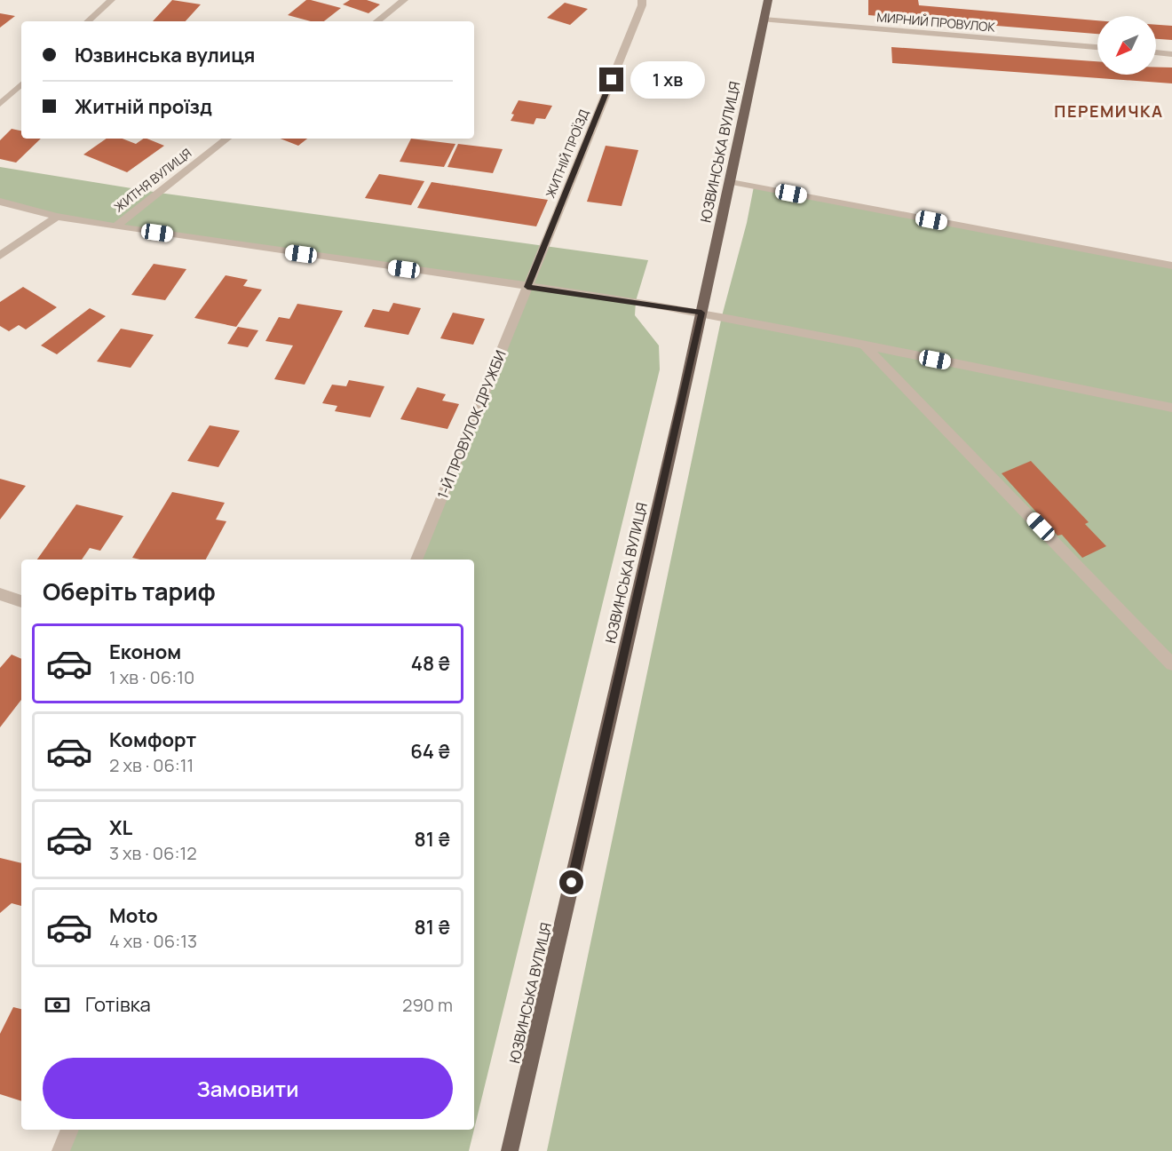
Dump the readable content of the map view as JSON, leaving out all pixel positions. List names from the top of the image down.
{
  "streets": {
    "main road": ["ЮЗВИНСЬКА ВУЛИЦЯ"],
    "street": [
      "МИРНИЙ ПРОВУЛОК",
      "ЖИТНІЙ ПРОЇЗД",
      "ЖИТНЯ ВУЛИЦЯ",
      "1-Й ПРОВУЛОК ДРУЖБИ"
    ]
  },
  "crossings": [
    ["МИРНИЙ ПРОВУЛОК", "ЮЗВИНСЬКА ВУЛИЦЯ"],
    ["ЖИТНІЙ ПРОЇЗД", "1-Й ПРОВУЛОК ДРУЖБИ"]
  ],
  "districts": ["ПЕРЕМИЧКА"],
  "north": "bottom left",
  "page": {
    "banner": ["Юзвинська вулиця", "Житній проїзд"],
    "bubble": "1 хв",
    "heading": "Оберіть тариф",
    "list": [
      {
        "name": "Економ",
        "note": "1 хв · 06:10",
        "value": "48 ₴"
      },
      {
        "name": "Комфорт",
        "note": "2 хв · 06:11",
        "value": "64 ₴"
      },
      {
        "name": "XL",
        "note": "3 хв · 06:12",
        "value": "81 ₴"
      },
      {
        "name": "Moto",
        "note": "4 хв · 06:13",
        "value": "81 ₴"
      }
    ],
    "pay": ["Готівка", "290 m"],
    "buttons": "Замовити"
  }
}
